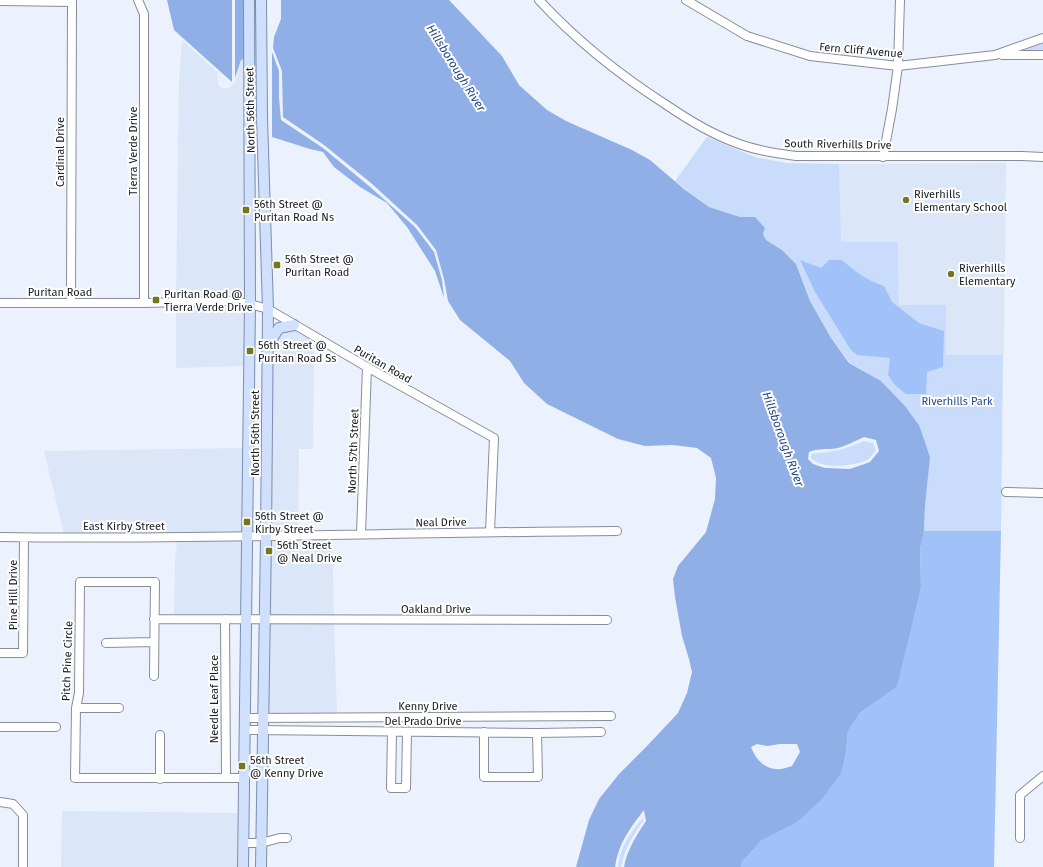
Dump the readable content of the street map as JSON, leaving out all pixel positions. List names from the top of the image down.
{
  "streets": {
    "main road": ["North 56th Street"],
    "street": [
      "Fern Cliff Avenue",
      "South Riverhills Drive",
      "Tierra Verde Drive",
      "Cardinal Drive",
      "Puritan Road",
      "North 57th Street",
      "Neal Drive",
      "East Kirby Street",
      "Pine Hill Drive",
      "Oakland Drive",
      "Pitch Pine Circle",
      "Needle Leaf Place",
      "Kenny Drive",
      "Del Prado Drive"
    ]
  },
  "crossings": [
    ["North 56th Street", "Puritan Road"],
    ["North 56th Street", "Neal Drive"],
    ["North 56th Street", "East Kirby Street"],
    ["North 56th Street", "Oakland Drive"],
    ["North 56th Street", "Pitch Pine Circle"],
    ["North 56th Street", "Kenny Drive"],
    ["North 56th Street", "Del Prado Drive"],
    ["Tierra Verde Drive", "Puritan Road"],
    ["Cardinal Drive", "Puritan Road"],
    ["Puritan Road", "North 57th Street"],
    ["Puritan Road", "Neal Drive"],
    ["North 57th Street", "Neal Drive"],
    ["Neal Drive", "East Kirby Street"],
    ["East Kirby Street", "Pine Hill Drive"],
    ["Pitch Pine Circle", "Needle Leaf Place"]
  ],
  "water": ["Hillsborough River"],
  "parks": ["Riverhills Park"],
  "places": {
    "other": ["Riverhills Elementary School", "Riverhills Elementary"],
    "transit": [
      "56th Street @ Puritan Road Ns",
      "56th Street @ Puritan Road",
      "Puritan Road @ Tierra Verde Drive",
      "56th Street @ Puritan Road Ss",
      "56th Street @ Kirby Street",
      "56th Street @ Neal Drive",
      "56th Street @ Kenny Drive"
    ]
  }
}
